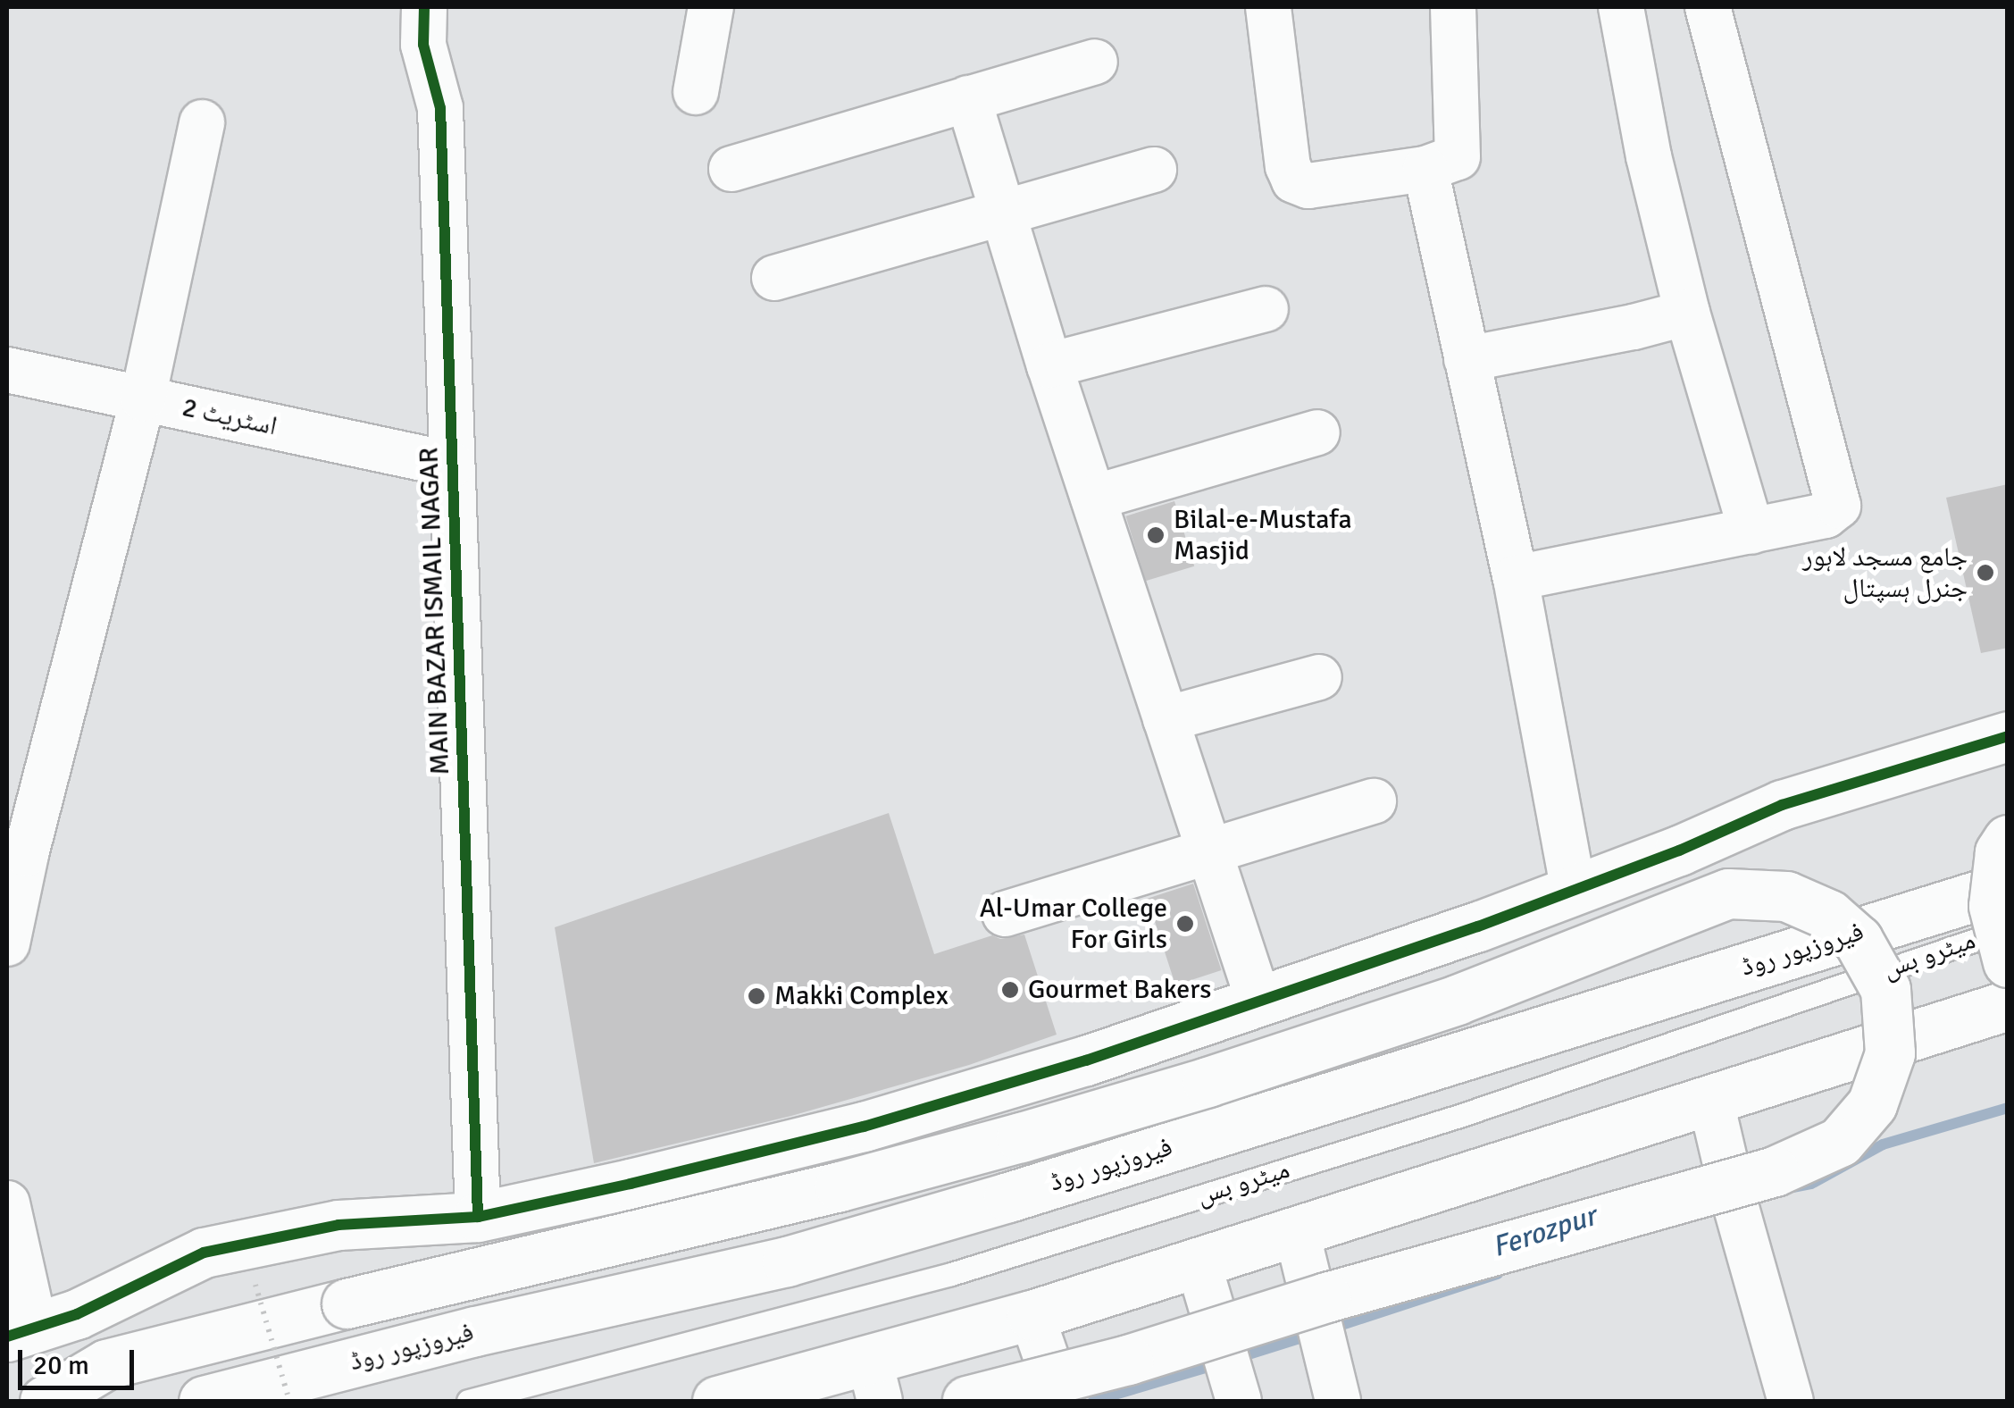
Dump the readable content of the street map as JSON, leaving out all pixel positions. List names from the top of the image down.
{
  "streets": {
    "main road": ["فیروزپور روڈ"],
    "street": ["اسٹریٹ 2", "MAIN BAZAR ISMAIL NAGAR"],
    "lane": ["میٹرو بس"]
  },
  "crossings": [
    ["اسٹریٹ 2", "MAIN BAZAR ISMAIL NAGAR"]
  ],
  "water": ["Ferozpur"],
  "places": [
    "Bilal-e-Mustafa Masjid",
    "جامع مسجد لاہور جنرل ہسپتال",
    "Al-Umar College For Girls",
    "Gourmet Bakers",
    "Makki Complex"
  ],
  "scale_bar": "20 m"
}
